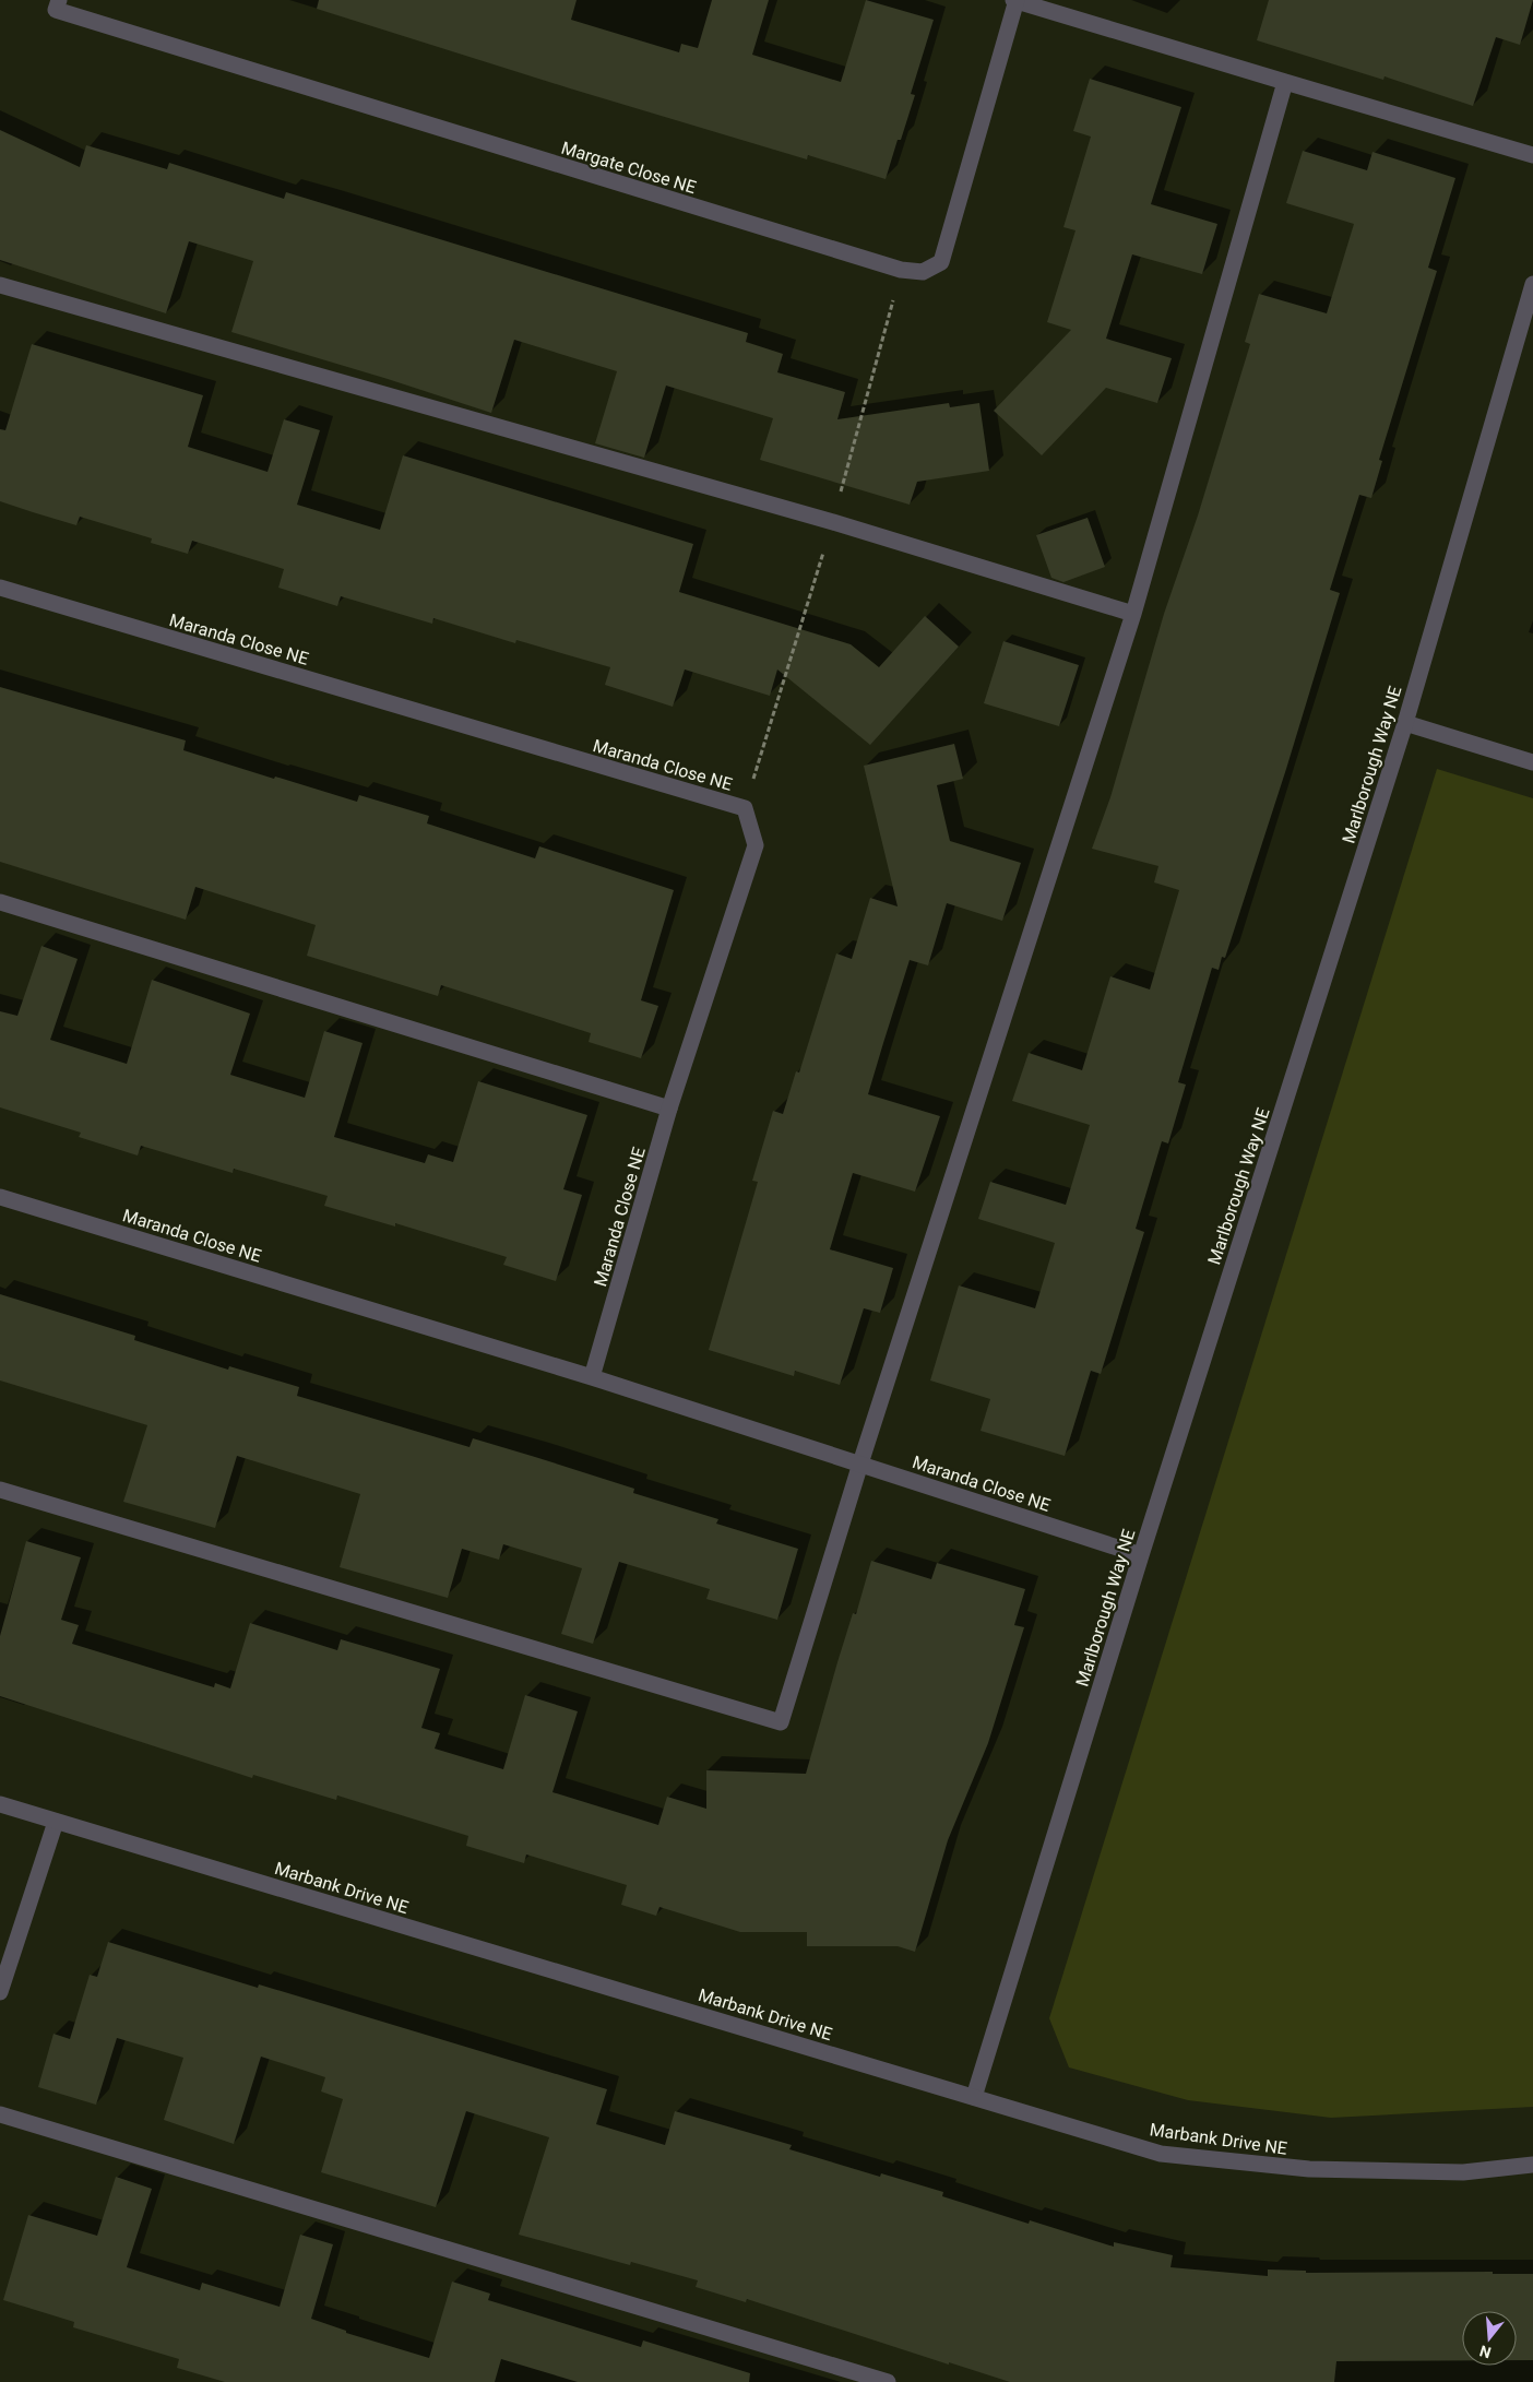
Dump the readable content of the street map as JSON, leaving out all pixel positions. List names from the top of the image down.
{
  "streets": {
    "street": [
      "Margate Close NE",
      "Maranda Close NE",
      "Marlborough Way NE",
      "Marbank Drive NE"
    ]
  },
  "crossings": [
    ["Maranda Close NE", "Marlborough Way NE"],
    ["Marlborough Way NE", "Marbank Drive NE"]
  ],
  "north": "bottom"
}
